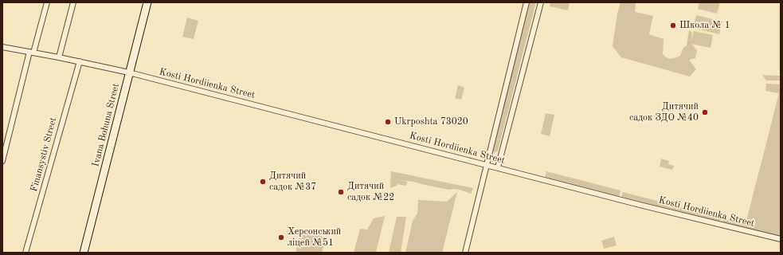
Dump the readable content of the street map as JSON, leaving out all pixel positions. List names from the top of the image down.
{
  "streets": {
    "street": ["Kosti Hordiienka Street", "Ivana Bohuna Street", "Finansystiv Street"]
  },
  "crossings": [
    ["Kosti Hordiienka Street", "Ivana Bohuna Street"],
    ["Kosti Hordiienka Street", "Finansystiv Street"]
  ],
  "places": [
    "Школа № 1",
    "Дитячий садок ЗДО №40",
    "Ukrposhta 73020",
    "Дитячий садок №37",
    "Дитячий садок №22",
    "Херсонський ліцей №51"
  ]
}
